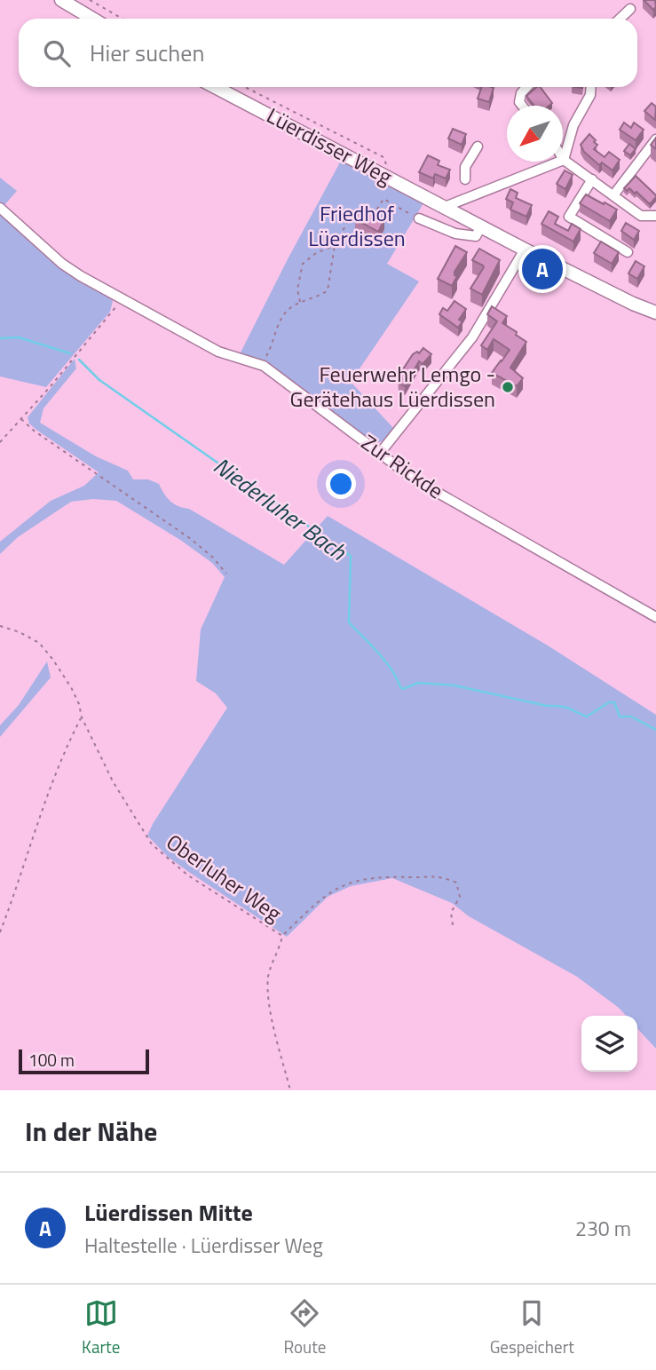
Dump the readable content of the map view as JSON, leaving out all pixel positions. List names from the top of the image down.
{
  "streets": {
    "main road": ["Lüerdisser Weg"],
    "street": ["Zur Rickde"],
    "path": ["Oberluher Weg"]
  },
  "water": ["Niederluher Bach"],
  "parks": ["Friedhof Lüerdissen"],
  "places": ["Feuerwehr Lemgo - Gerätehaus Lüerdissen"],
  "scale_bar": "100 m",
  "north": "bottom left",
  "page": {
    "search": "Hier suchen",
    "pins": "A",
    "scale": "100 m",
    "heading": "In der Nähe",
    "list": [
      {
        "mark": "A",
        "name": "Lüerdissen Mitte",
        "note": "Haltestelle · Lüerdisser Weg",
        "value": "230 m"
      }
    ],
    "nav": ["Karte", "Route", "Gespeichert"]
  }
}
